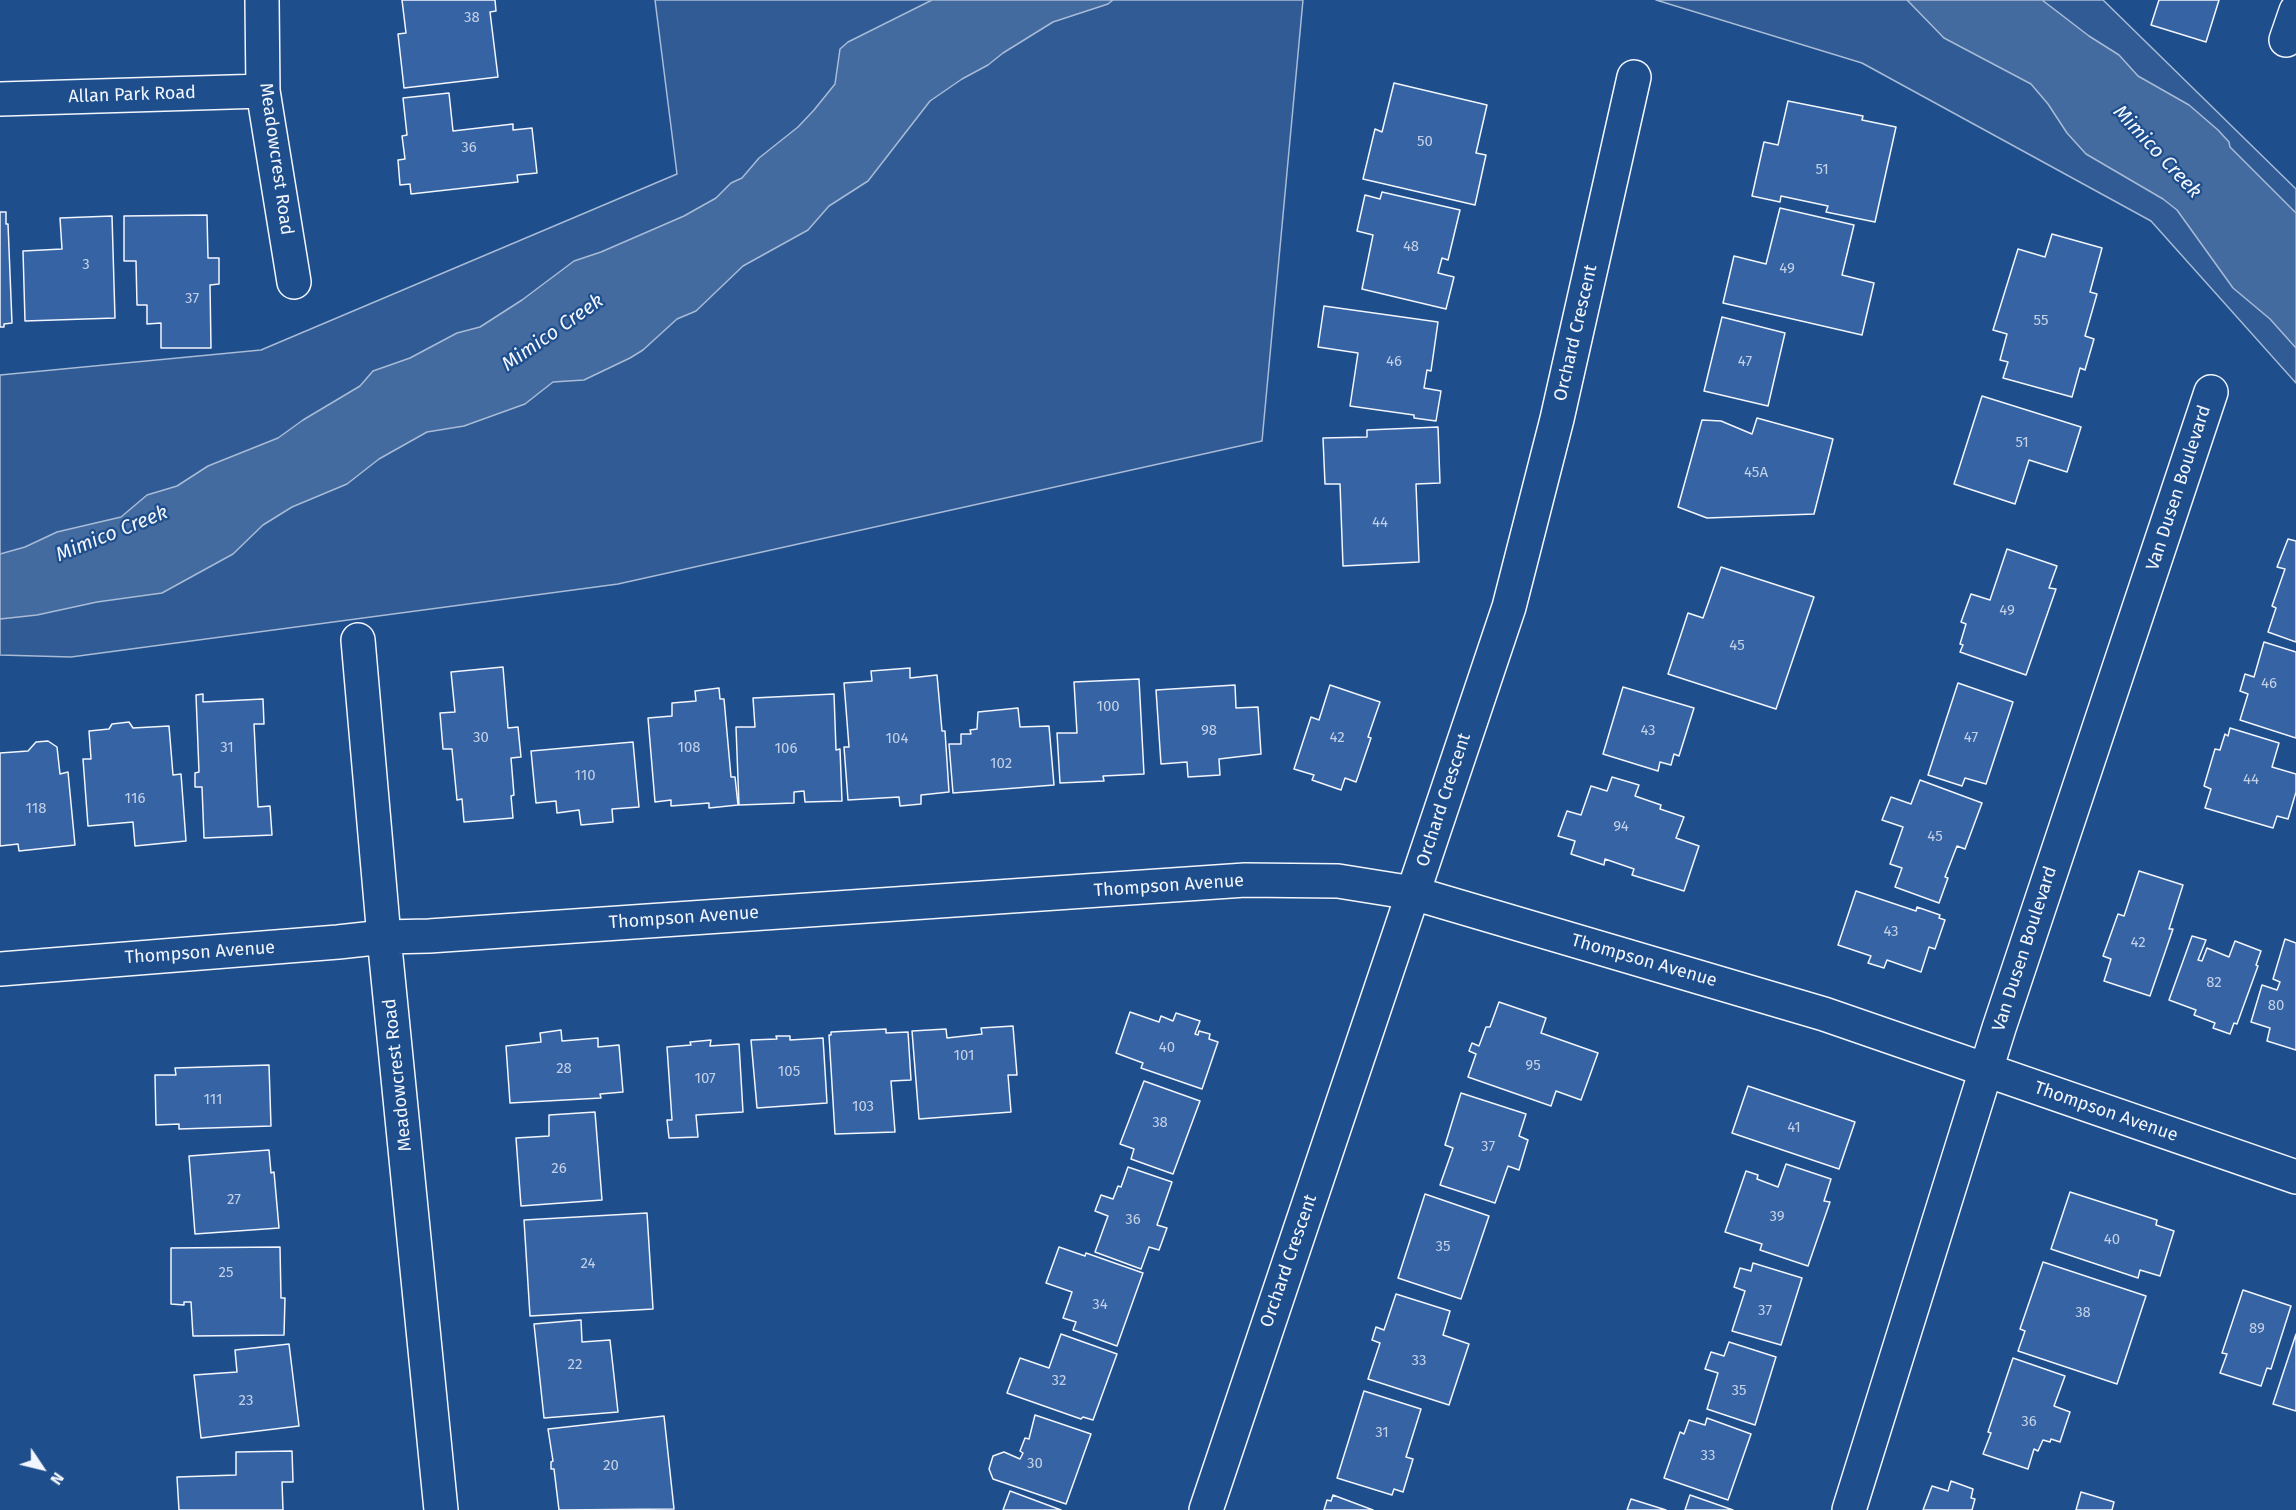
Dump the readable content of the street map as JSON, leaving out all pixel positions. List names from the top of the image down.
{
  "streets": {
    "street": [
      "Allan Park Road",
      "Meadowcrest Road",
      "Orchard Crescent",
      "Van Dusen Boulevard",
      "Thompson Avenue"
    ]
  },
  "crossings": [
    ["Allan Park Road", "Meadowcrest Road"],
    ["Meadowcrest Road", "Thompson Avenue"],
    ["Orchard Crescent", "Thompson Avenue"],
    ["Van Dusen Boulevard", "Thompson Avenue"]
  ],
  "water": ["Mimico Creek"],
  "house_numbers": [
    "38",
    "50",
    "36",
    "51",
    "48",
    "3",
    "49",
    "37",
    "55",
    "46",
    "47",
    "51",
    "45A",
    "44",
    "49",
    "45",
    "46",
    "100",
    "98",
    "43",
    "30",
    "42",
    "47",
    "104",
    "31",
    "108",
    "106",
    "102",
    "110",
    "44",
    "116",
    "118",
    "94",
    "45",
    "43",
    "42",
    "82",
    "80",
    "40",
    "101",
    "95",
    "28",
    "105",
    "107",
    "111",
    "103",
    "38",
    "41",
    "37",
    "26",
    "27",
    "39",
    "36",
    "40",
    "35",
    "24",
    "25",
    "34",
    "37",
    "38",
    "89",
    "33",
    "22",
    "32",
    "35",
    "23",
    "36",
    "31",
    "33",
    "30",
    "20"
  ],
  "north": "bottom right"
}
